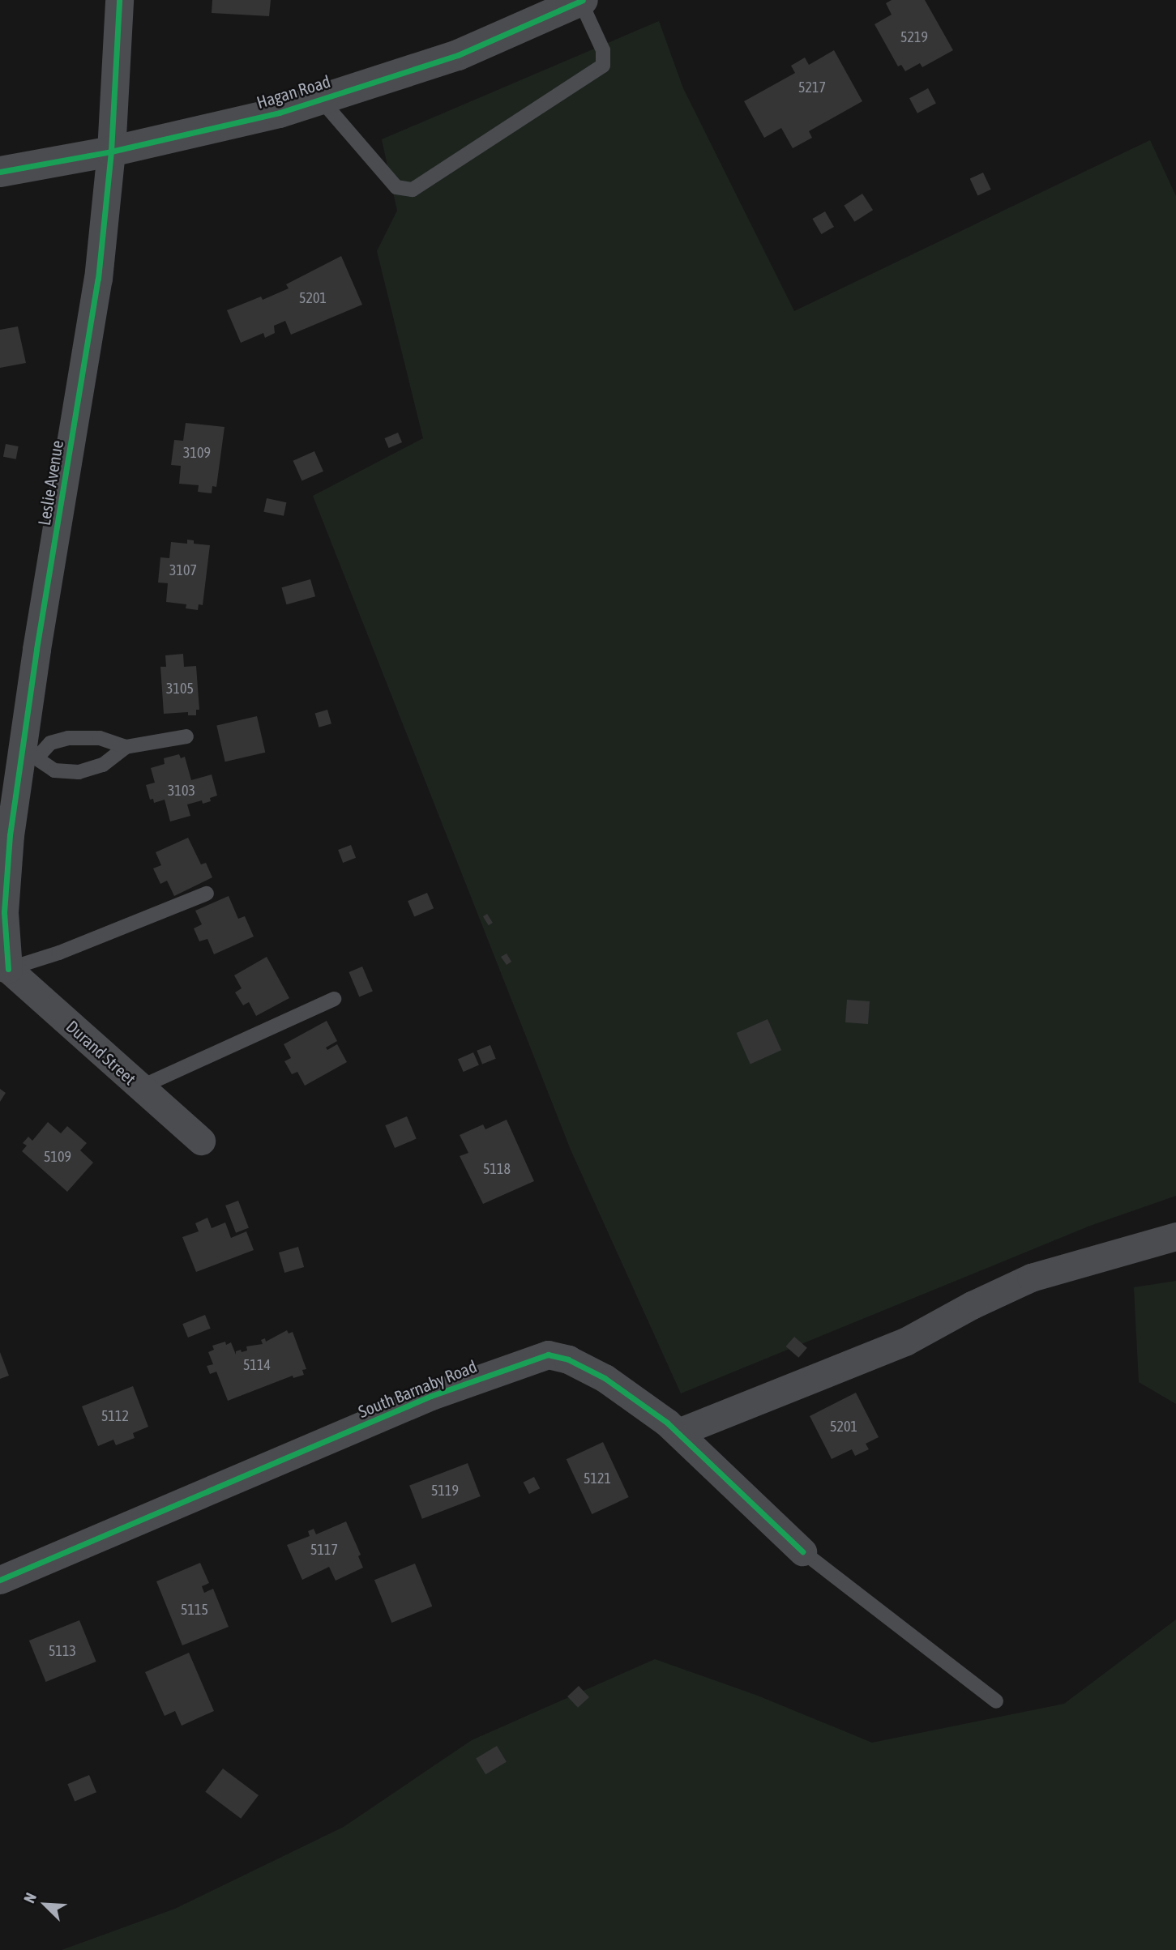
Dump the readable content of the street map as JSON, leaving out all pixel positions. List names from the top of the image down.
{
  "streets": {
    "street": [
      "Hagan Road",
      "Leslie Avenue",
      "Durand Street",
      "South Barnaby Road"
    ]
  },
  "crossings": [
    ["Hagan Road", "Leslie Avenue"],
    ["Leslie Avenue", "Durand Street"]
  ],
  "house_numbers": [
    "5219",
    "5217",
    "5201",
    "3109",
    "3107",
    "3105",
    "3103",
    "5109",
    "5118",
    "5114",
    "5112",
    "5201",
    "5121",
    "5119",
    "5117",
    "5115",
    "5113"
  ],
  "north": "top left"
}
